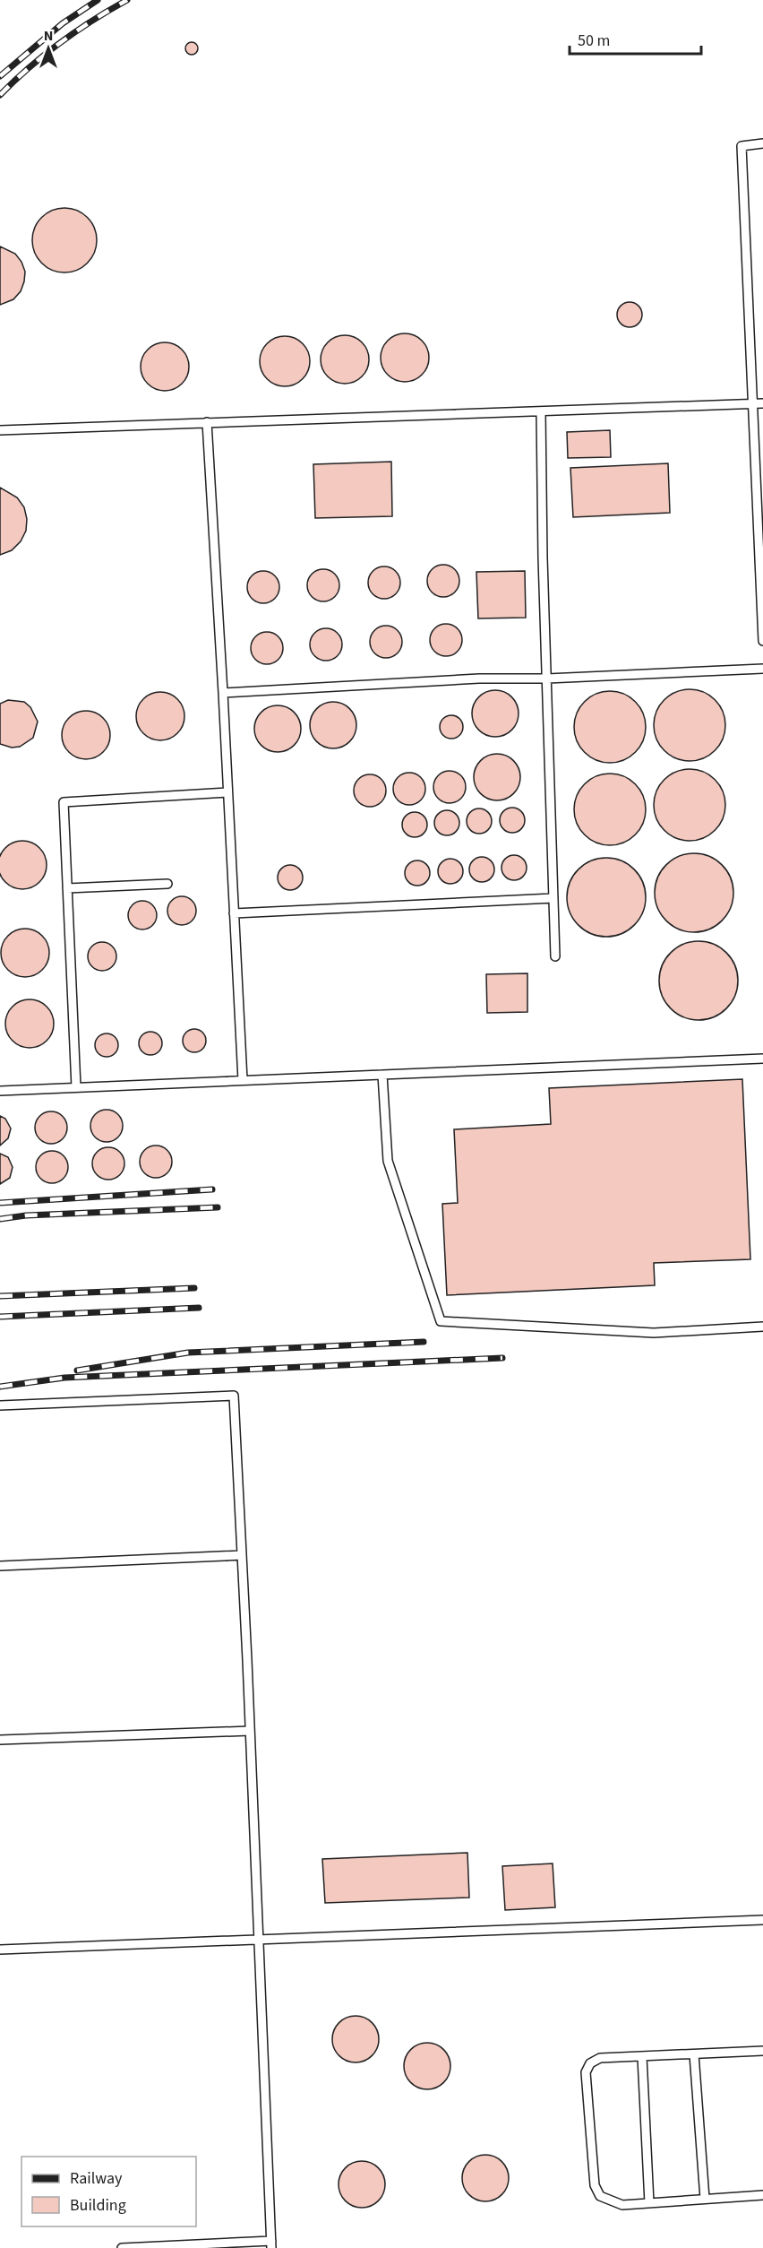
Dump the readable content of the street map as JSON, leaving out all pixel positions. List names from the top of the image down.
{
  "legend": ["Railway", "Building"],
  "scale_bar": "50 m",
  "north": "top"
}
